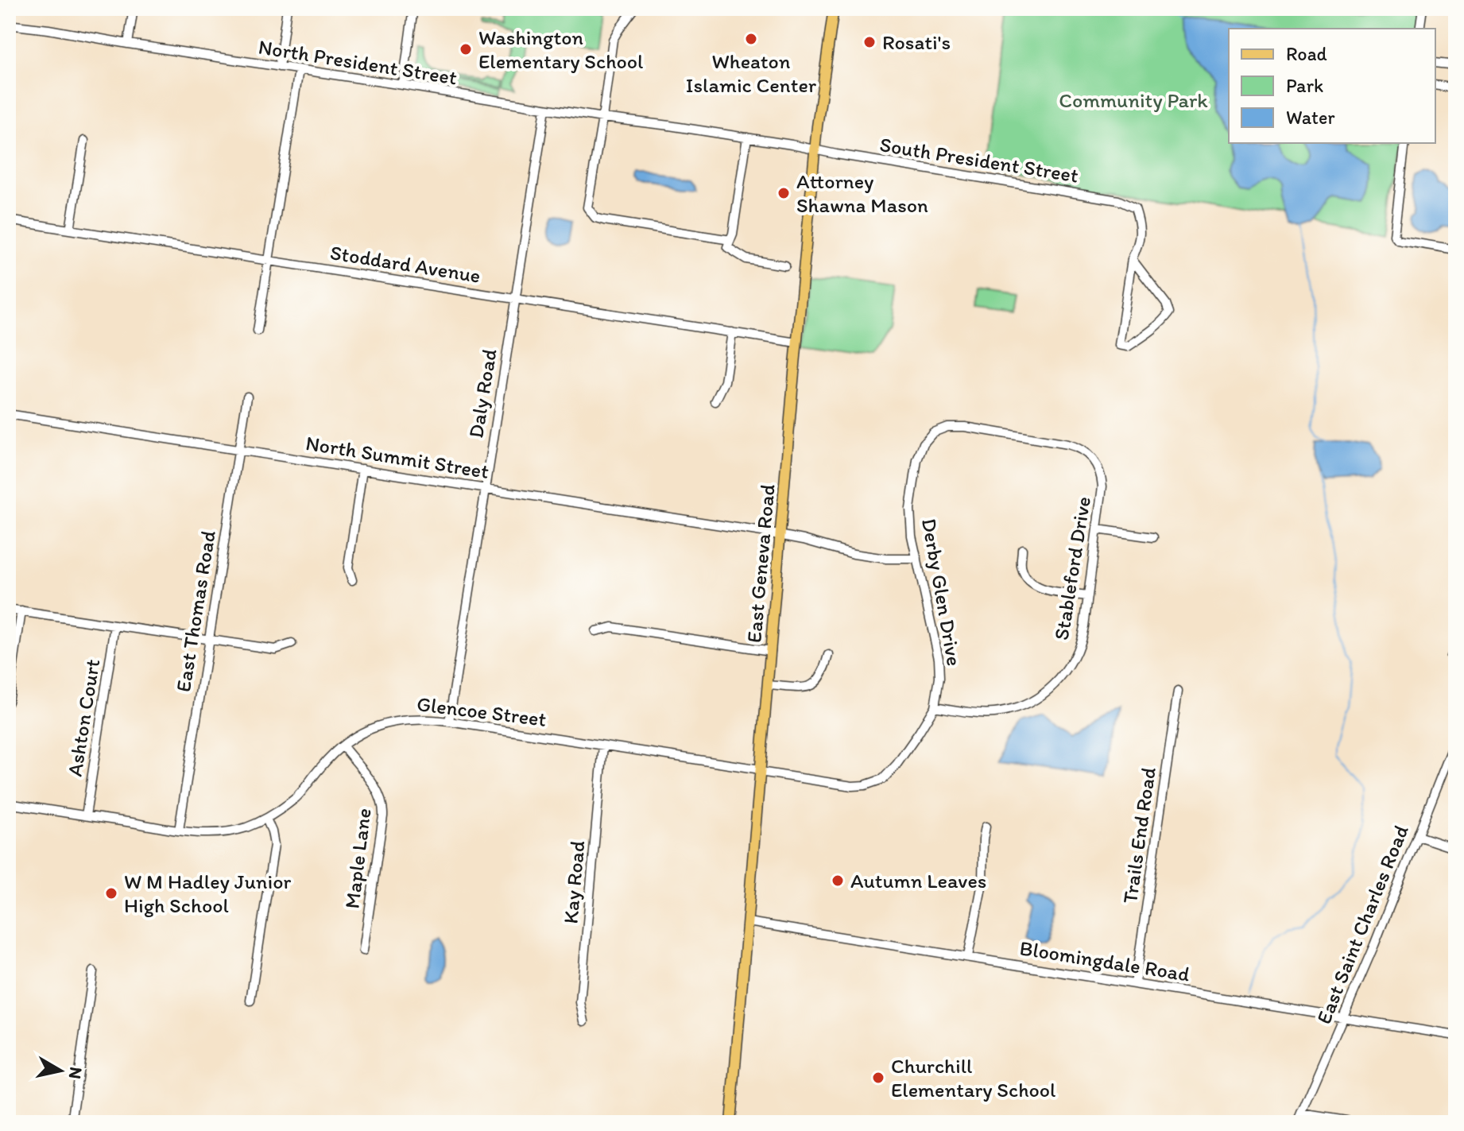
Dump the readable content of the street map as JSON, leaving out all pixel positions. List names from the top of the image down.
{
  "streets": {
    "main road": ["East Geneva Road"],
    "street": [
      "North President Street",
      "South President Street",
      "Stoddard Avenue",
      "Daly Road",
      "North Summit Street",
      "Stableford Drive",
      "Derby Glen Drive",
      "East Thomas Road",
      "Glencoe Street",
      "Ashton Court",
      "Trails End Road",
      "Maple Lane",
      "Kay Road",
      "East Saint Charles Road",
      "Bloomingdale Road"
    ]
  },
  "crossings": [
    ["North President Street", "South President Street"],
    ["North President Street", "Daly Road"],
    ["North President Street", "East Geneva Road"],
    ["South President Street", "East Geneva Road"],
    ["Stoddard Avenue", "Daly Road"],
    ["Stoddard Avenue", "East Geneva Road"],
    ["Daly Road", "North Summit Street"],
    ["Daly Road", "Glencoe Street"],
    ["North Summit Street", "East Geneva Road"],
    ["North Summit Street", "Derby Glen Drive"],
    ["North Summit Street", "East Thomas Road"],
    ["East Geneva Road", "Glencoe Street"],
    ["East Geneva Road", "Bloomingdale Road"],
    ["Stableford Drive", "Derby Glen Drive"],
    ["Derby Glen Drive", "Glencoe Street"],
    ["East Thomas Road", "Glencoe Street"],
    ["Glencoe Street", "Ashton Court"],
    ["Glencoe Street", "Maple Lane"],
    ["Glencoe Street", "Kay Road"],
    ["Trails End Road", "Bloomingdale Road"],
    ["East Saint Charles Road", "Bloomingdale Road"]
  ],
  "parks": ["Community Park"],
  "places": [
    "Wheaton Islamic Center",
    "Rosati's",
    "Washington Elementary School",
    "Attorney Shawna Mason",
    "Autumn Leaves",
    "W M Hadley Junior High School",
    "Churchill Elementary School"
  ],
  "legend": ["Road", "Park", "Water"],
  "north": "right"
}
